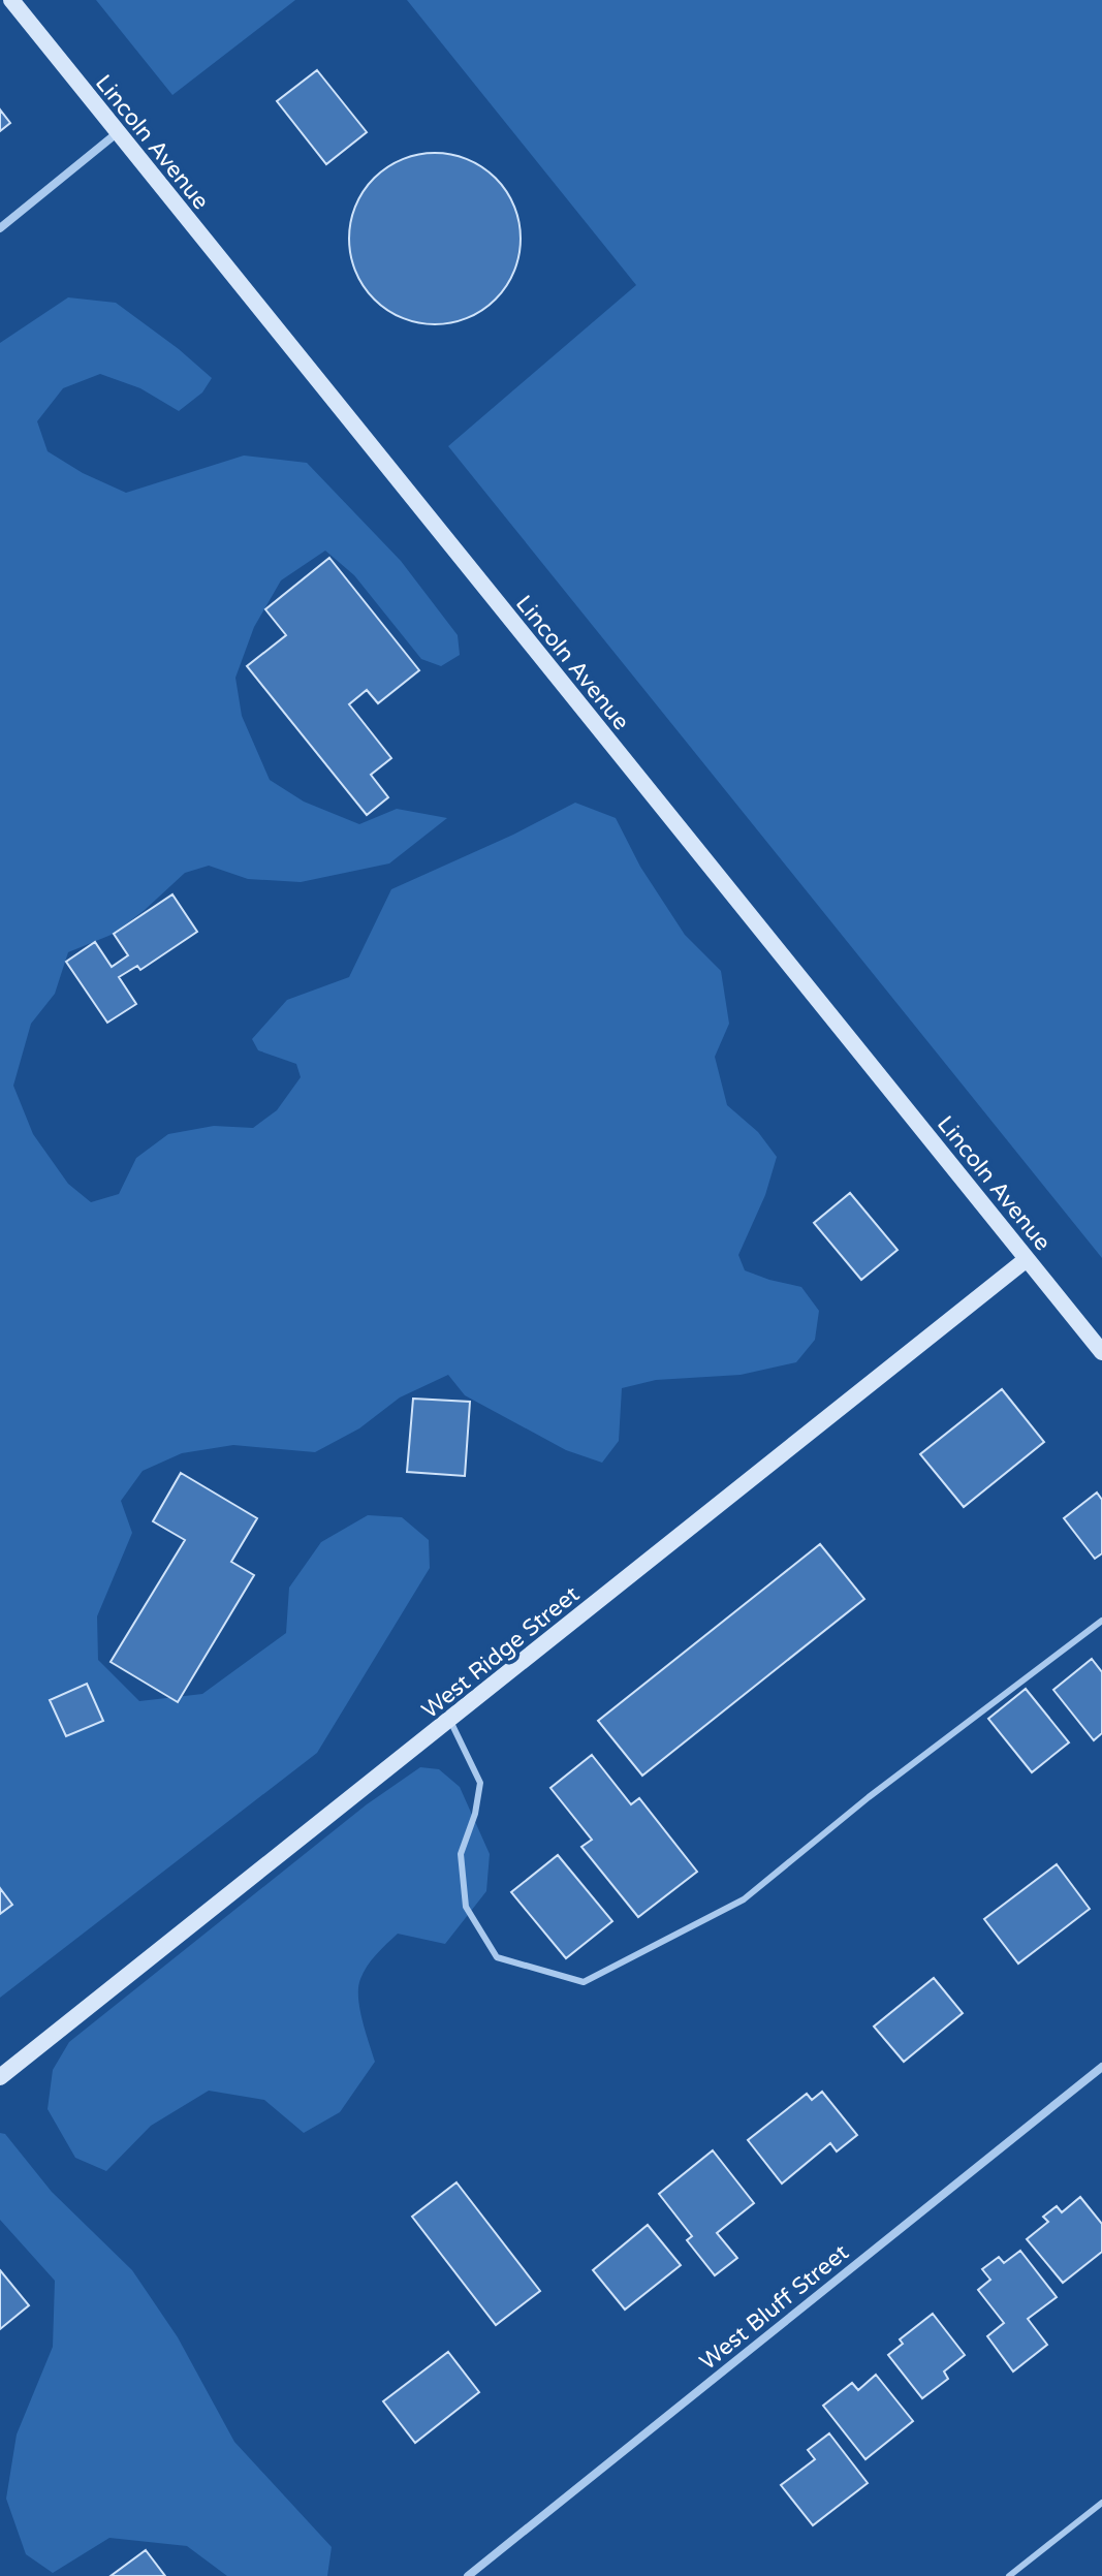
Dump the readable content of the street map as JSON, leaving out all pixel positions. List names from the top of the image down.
{
  "streets": {
    "street": ["Lincoln Avenue", "West Ridge Street", "West Bluff Street"]
  },
  "crossings": [
    ["Lincoln Avenue", "West Ridge Street"]
  ]
}
